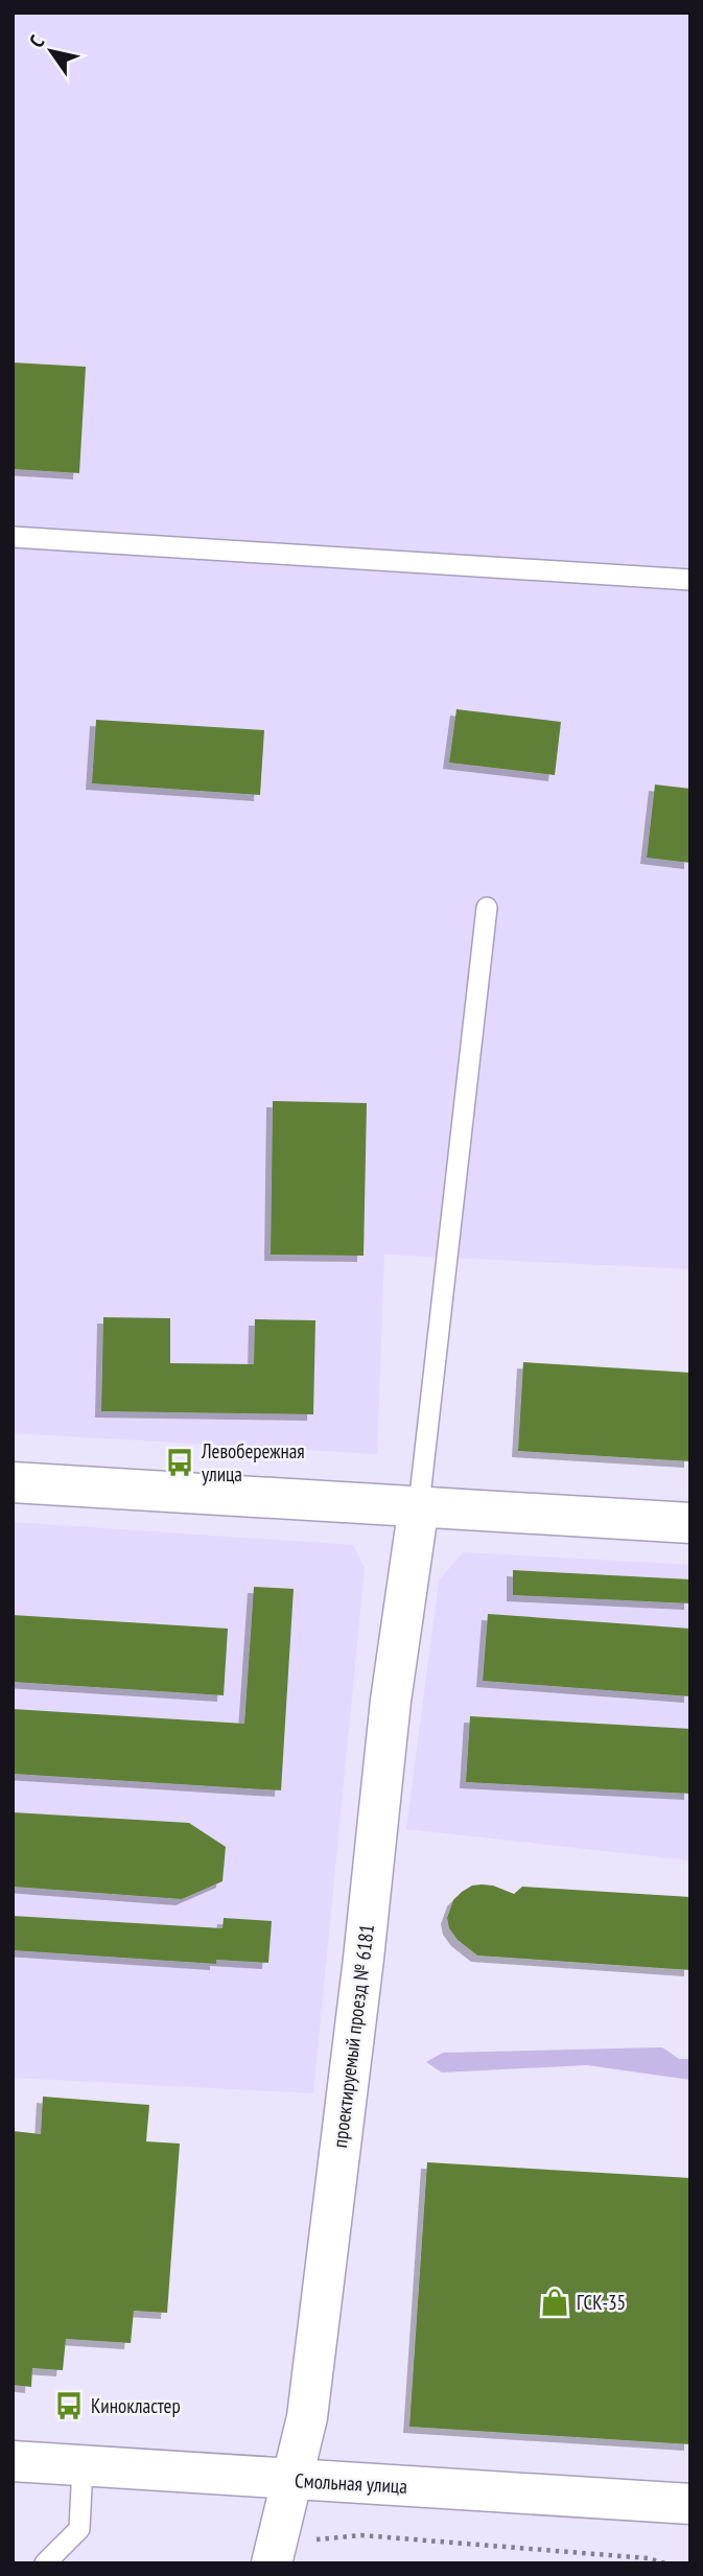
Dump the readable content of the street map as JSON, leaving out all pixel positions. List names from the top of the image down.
{
  "streets": {
    "street": ["проектируемый проезд № 6181", "Смольная улица"]
  },
  "crossings": [
    ["проектируемый проезд № 6181", "Смольная улица"]
  ],
  "places": {
    "bus stop": ["Левобережная улица", "Кинокластер"],
    "shop": ["ГСК-35"]
  },
  "north": "top left"
}
